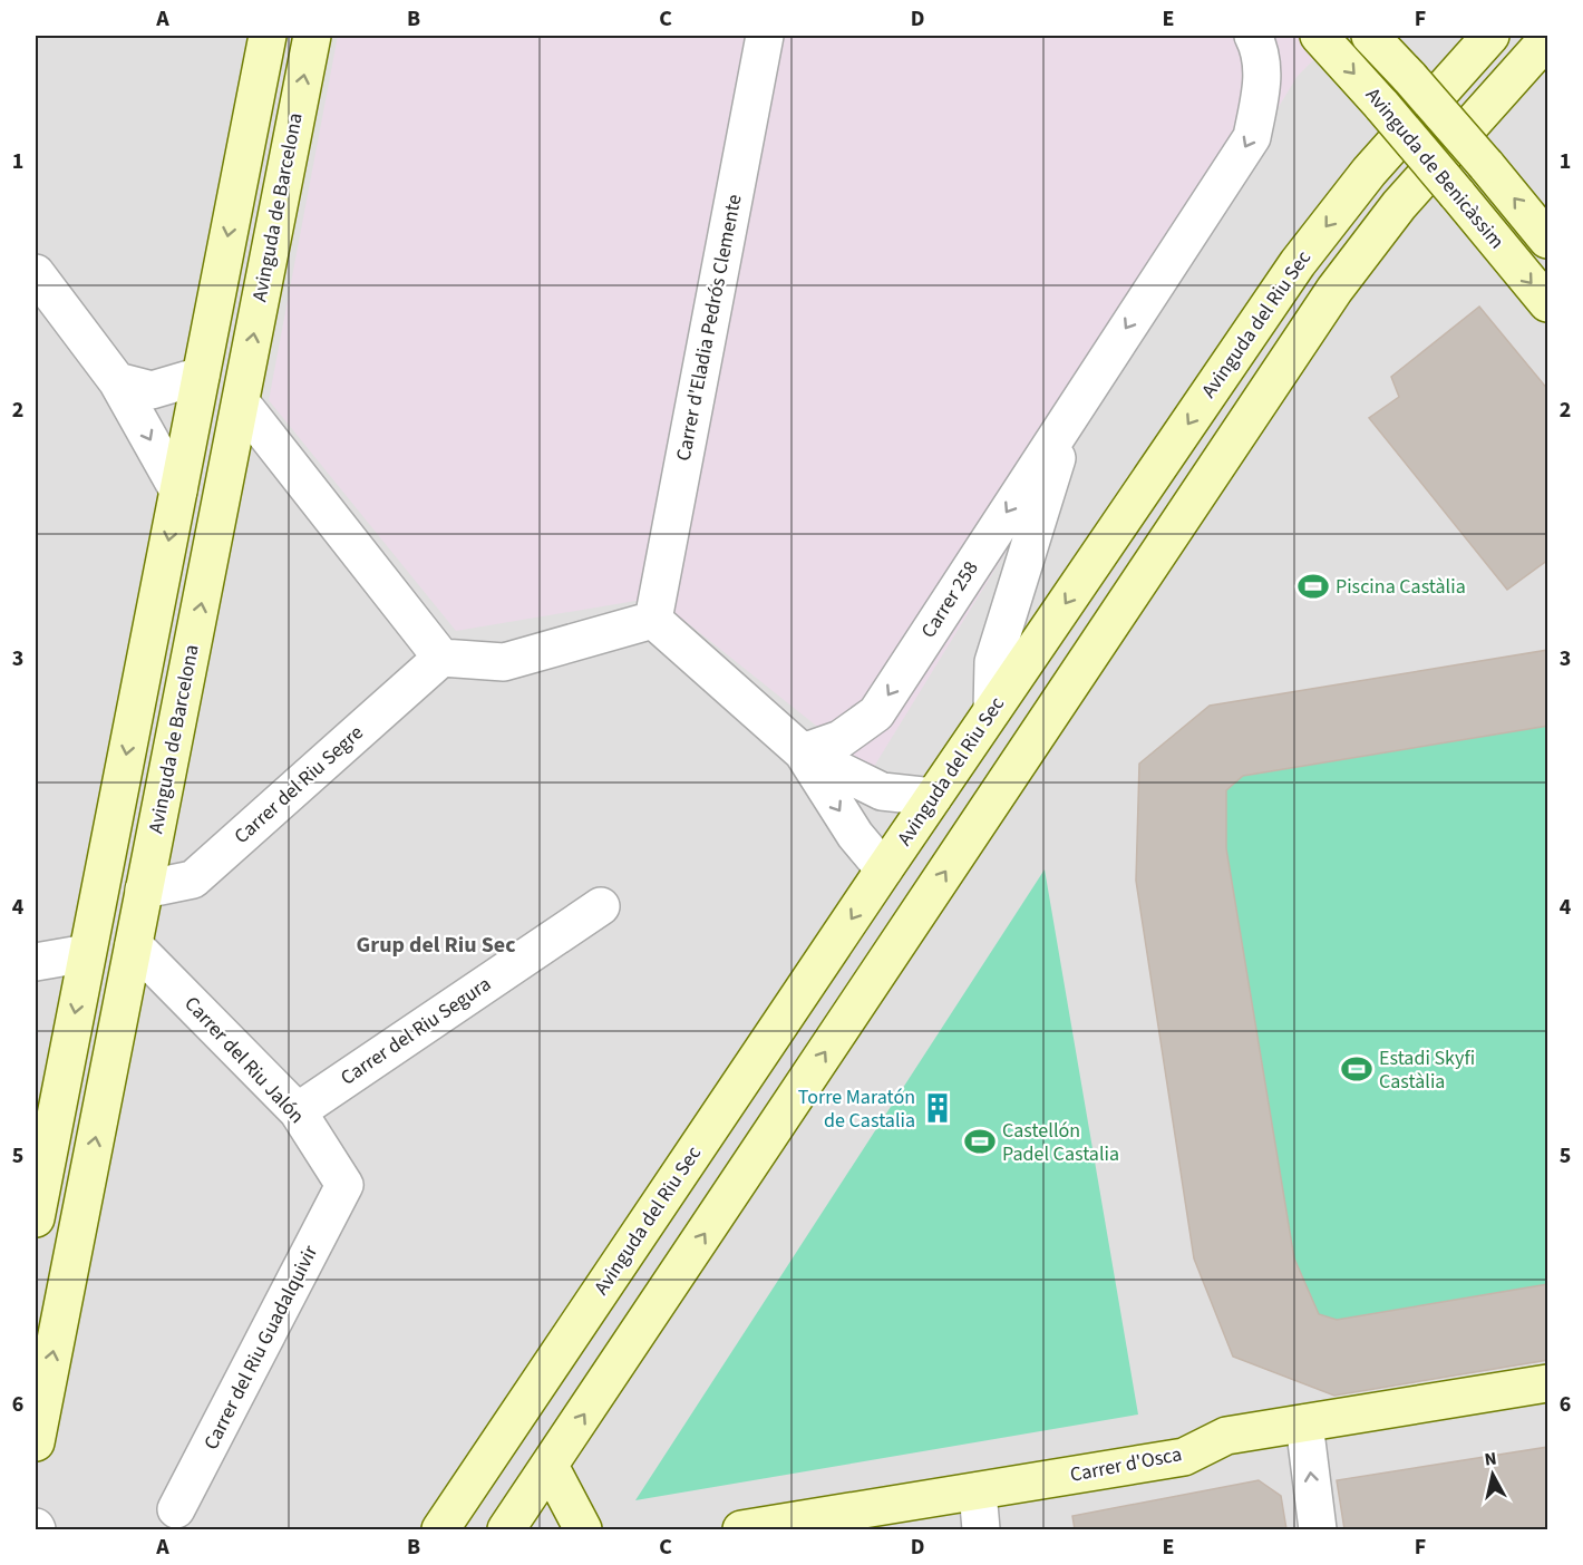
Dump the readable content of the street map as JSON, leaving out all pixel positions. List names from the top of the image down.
{
  "streets": {
    "street": [
      "Avinguda de Benicàssim",
      "Avinguda de Barcelona",
      "Avinguda del Riu Sec",
      "Carrer d'Eladia Pedrós Clemente",
      "Carrer 258",
      "Carrer del Riu Segre",
      "Carrer del Riu Segura",
      "Carrer del Riu Jalón",
      "Carrer del Riu Guadalquivir",
      "Carrer d'Osca"
    ]
  },
  "crossings": [
    ["Avinguda de Barcelona", "Carrer del Riu Segre"],
    ["Avinguda de Barcelona", "Carrer del Riu Jalón"],
    ["Avinguda del Riu Sec", "Carrer 258"],
    ["Carrer del Riu Segura", "Carrer del Riu Jalón"],
    ["Carrer del Riu Jalón", "Carrer del Riu Guadalquivir"]
  ],
  "districts": ["Grup del Riu Sec"],
  "places": {
    "sports": ["Piscina Castàlia", "Estadi Skyfi Castàlia", "Castellón Padel Castalia"],
    "building": ["Torre Maratón de Castalia"]
  },
  "north": "top",
  "grid": {
    "columns": [
      "A",
      "B",
      "C",
      "D",
      "E",
      "F"
    ],
    "rows": [
      "1",
      "2",
      "3",
      "4",
      "5",
      "6"
    ]
  }
}
